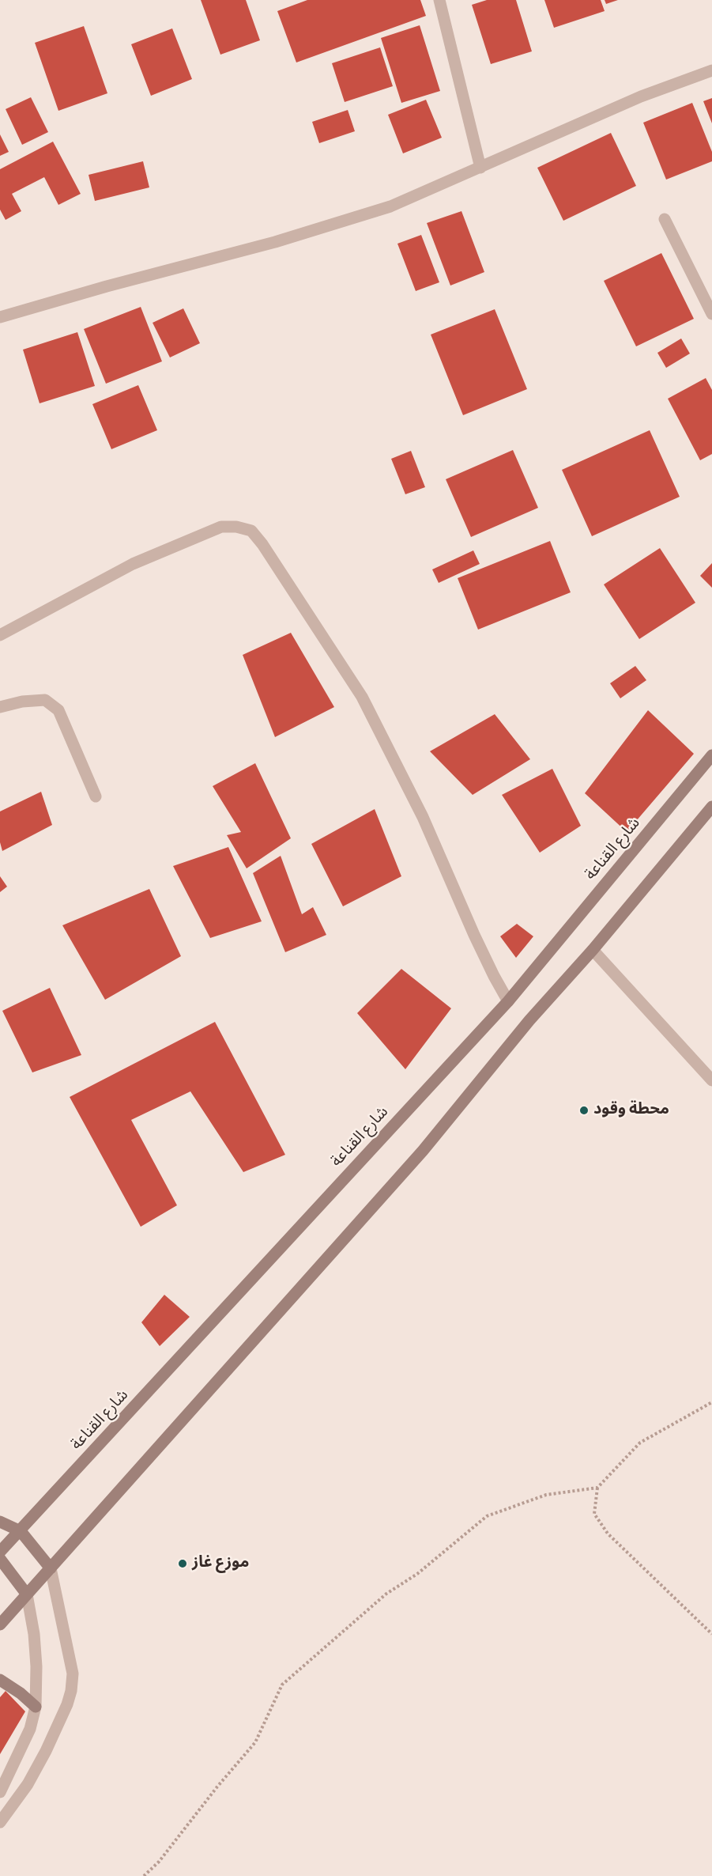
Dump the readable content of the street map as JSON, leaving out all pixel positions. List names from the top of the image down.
{
  "streets": {
    "street": ["شارع القناعة"]
  },
  "places": ["محطة وقود", "موزع غاز"]
}
